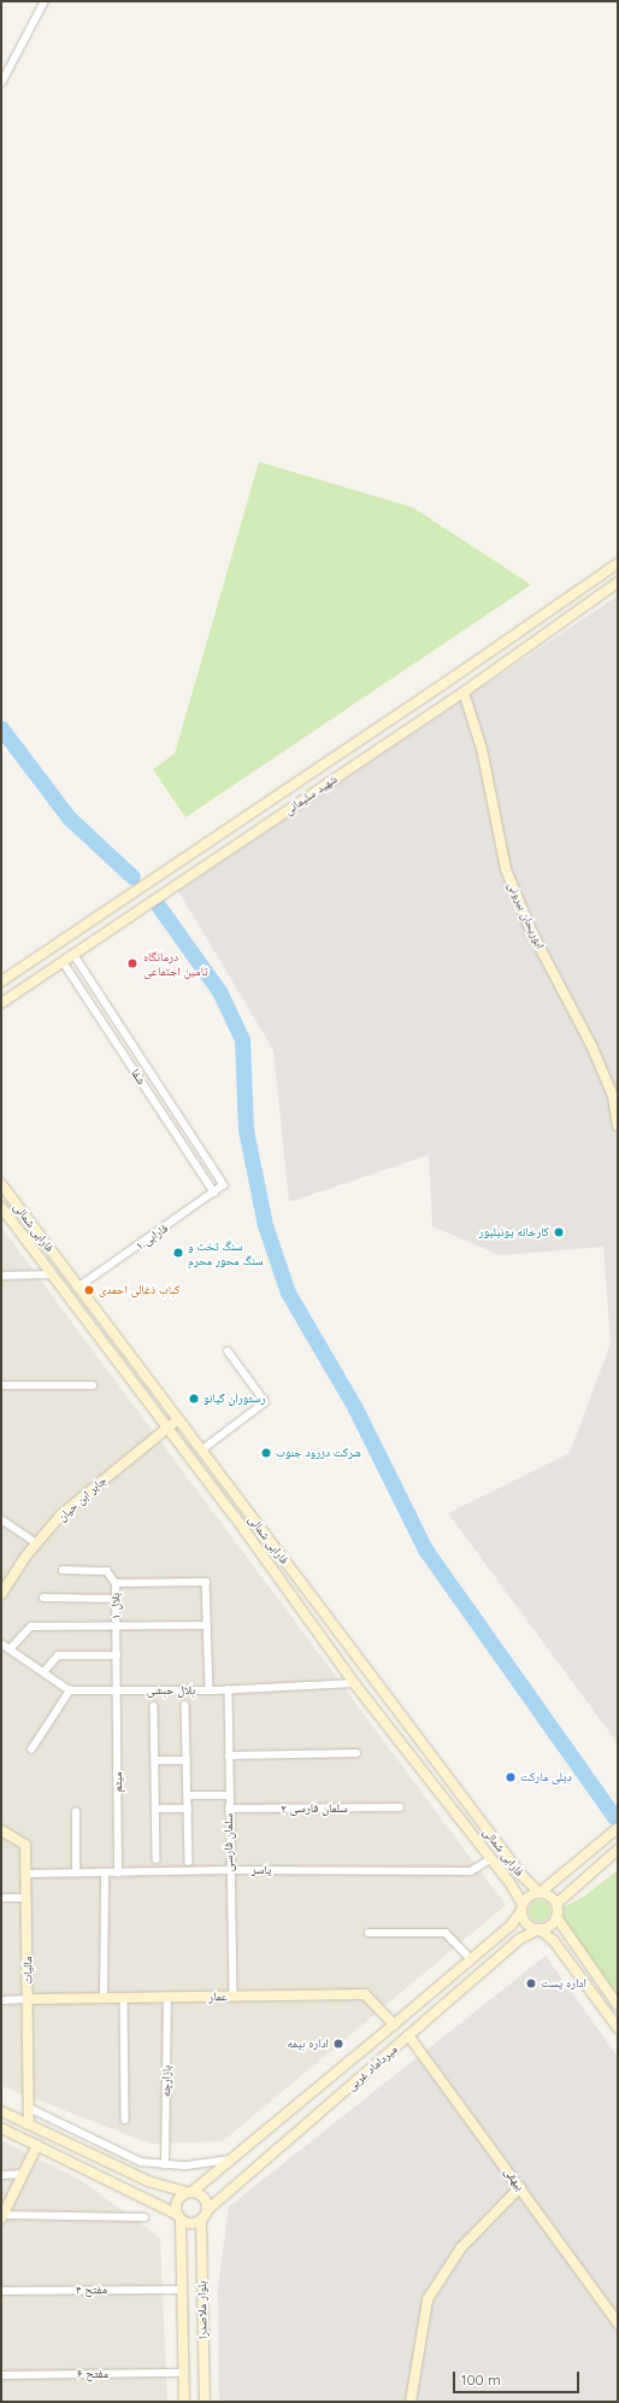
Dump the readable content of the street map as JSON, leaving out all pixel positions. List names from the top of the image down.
{
  "streets": {
    "street": [
      "شهید سلیمانی",
      "ابوریحان بیرونی",
      "شفا",
      "فارابی شمالی",
      "فارابی ۱",
      "جابر ابن حیان",
      "بلال ۱",
      "بلال حبشی",
      "میثم",
      "سلمان فارسی ۲",
      "سلمان فارسی",
      "یاسر",
      "مالیات",
      "عمار",
      "میرداماد غربی",
      "بازارچه",
      "بیهقی",
      "مفتح ۴",
      "بلوار ملاصدرا",
      "مفتح ۶"
    ]
  },
  "crossings": [
    ["شهید سلیمانی", "ابوریحان بیرونی"],
    ["شهید سلیمانی", "شفا"],
    ["شفا", "فارابی ۱"],
    ["فارابی شمالی", "فارابی ۱"],
    ["فارابی شمالی", "جابر ابن حیان"],
    ["فارابی شمالی", "بلال حبشی"],
    ["فارابی شمالی", "یاسر"],
    ["فارابی شمالی", "میرداماد غربی"],
    ["بلال ۱", "بلال حبشی"],
    ["بلال ۱", "میثم"],
    ["بلال حبشی", "میثم"],
    ["بلال حبشی", "سلمان فارسی"],
    ["میثم", "یاسر"],
    ["سلمان فارسی ۲", "سلمان فارسی"],
    ["سلمان فارسی", "یاسر"],
    ["سلمان فارسی", "عمار"],
    ["یاسر", "مالیات"],
    ["مالیات", "عمار"],
    ["عمار", "میرداماد غربی"],
    ["عمار", "بازارچه"],
    ["میرداماد غربی", "بیهقی"],
    ["میرداماد غربی", "بلوار ملاصدرا"],
    ["مفتح ۴", "بلوار ملاصدرا"],
    ["بلوار ملاصدرا", "مفتح ۶"]
  ],
  "places": [
    "درمانگاه تامین اجتماعی",
    "کارخانه یونیلیور",
    "سنگ تخت و سنگ محور محرم",
    "کباب ذغالی احمدی",
    "رستوران گیانو",
    "شرکت دزرود جنوب",
    "دیلی مارکت",
    "اداره پست",
    "اداره بیمه"
  ],
  "scale_bar": "100 m"
}
